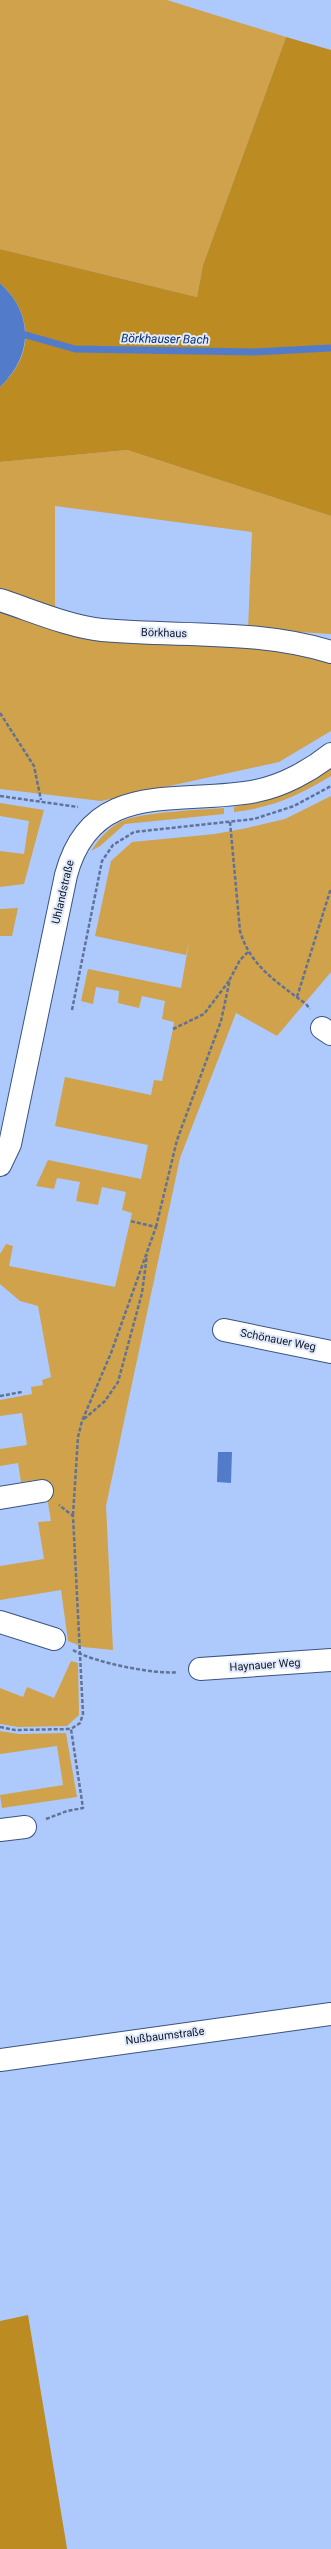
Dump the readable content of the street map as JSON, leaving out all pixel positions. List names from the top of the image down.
{
  "streets": {
    "street": [
      "Börkhaus",
      "Uhlandstraße",
      "Schönauer Weg",
      "Haynauer Weg",
      "Nußbaumstraße"
    ]
  },
  "water": ["Börkhauser Bach"]
}
